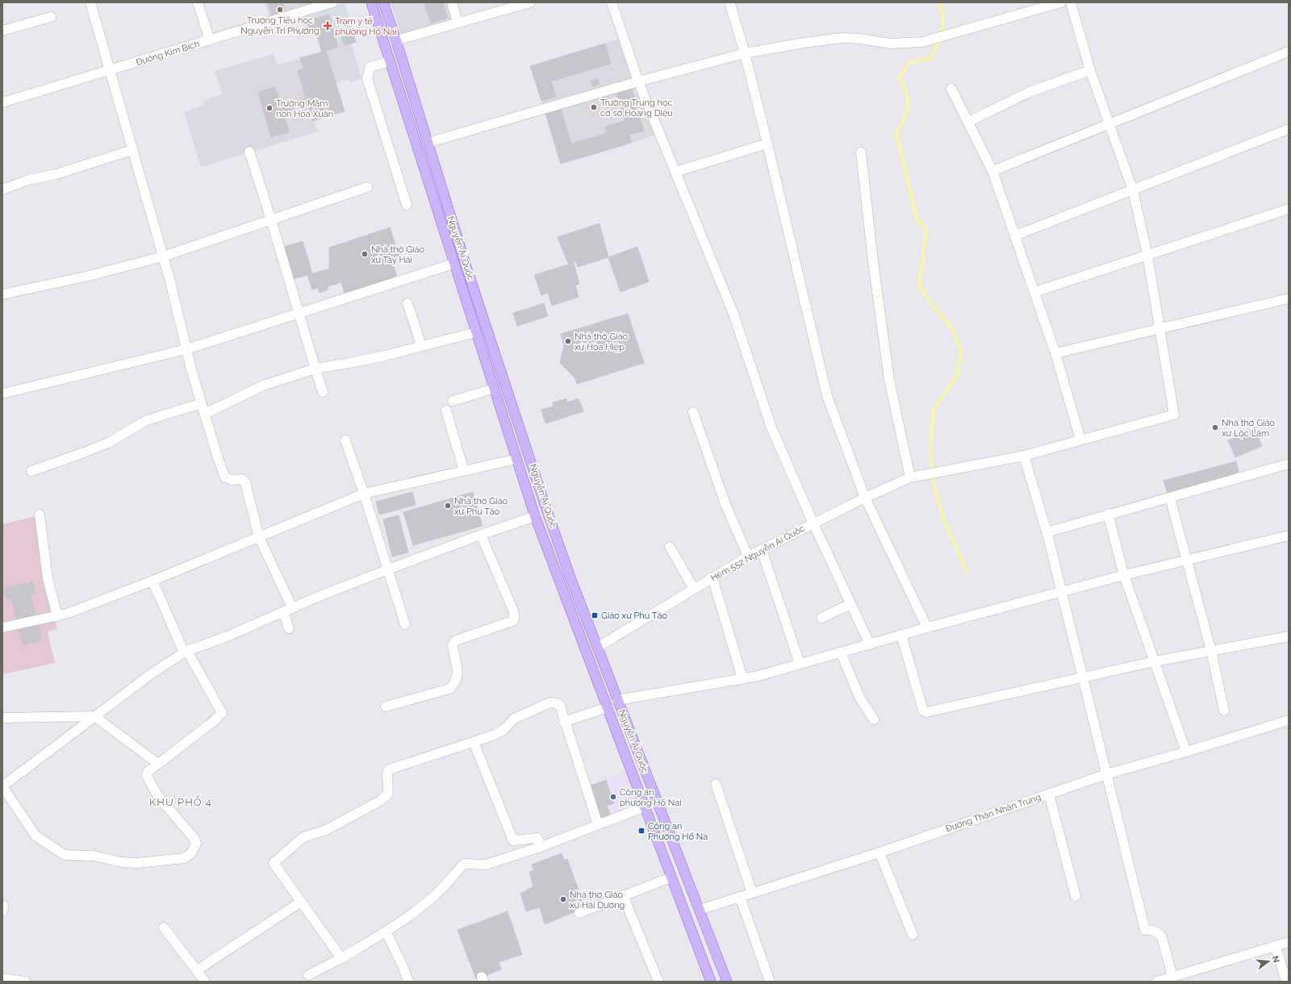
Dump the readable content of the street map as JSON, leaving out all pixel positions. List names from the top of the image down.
{
  "streets": {
    "main road": ["Nguyễn Ái Quốc"],
    "street": ["Đường Kim Bích", "Hẻm 552 Nguyễn Ái Quốc", "Đường Thân Nhân Trung"]
  },
  "crossings": [
    ["Nguyễn Ái Quốc", "Hẻm 552 Nguyễn Ái Quốc"],
    ["Nguyễn Ái Quốc", "Đường Thân Nhân Trung"]
  ],
  "districts": ["KHU PHỐ 4"],
  "places": {
    "other": [
      "Trường Tiểu học Nguyễn Tri Phương",
      "Trường Trung học cơ sở Hoàng Diệu",
      "Trường Mầm non Hoa Xuân",
      "Nhà thờ Giáo xứ Tây Hải",
      "Nhà thờ Giáo xứ Hòa Hiệp",
      "Nhà thờ Giáo xứ Lộc Lâm",
      "Nhà thờ Giáo xứ Phú Tảo",
      "Công an phường Hố Nai",
      "Nhà thờ Giáo xứ Hải Dương"
    ],
    "health": ["Trạm y tế phường Hố Nai"],
    "transit": ["Giáo xứ Phù Tảo", "Công an Phường Hố Na"]
  },
  "north": "right"
}
